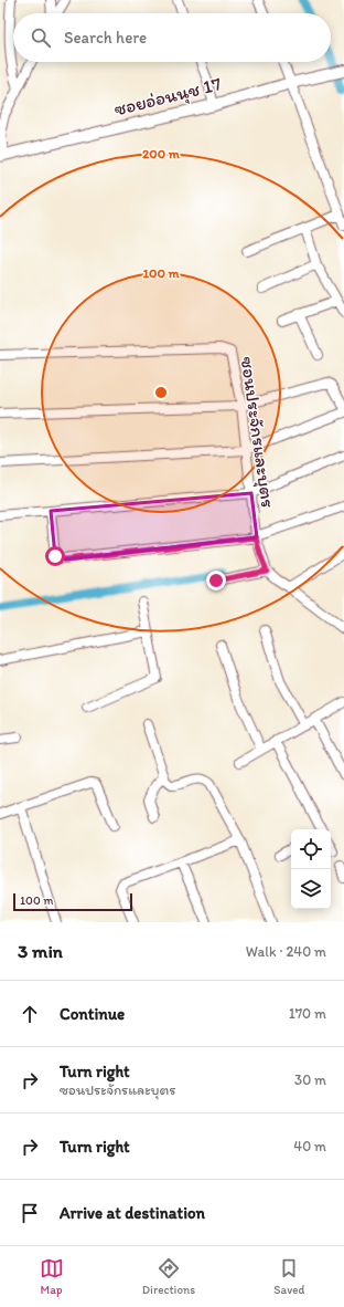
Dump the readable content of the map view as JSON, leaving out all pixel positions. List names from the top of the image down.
{
  "streets": {
    "street": ["ซอยอ่อนนุช 17", "ซอนประจักรและบุตร"]
  },
  "scale_bar": "100 m",
  "page": {
    "search": "Search here",
    "scale": "100 m",
    "heading": ["3 min", "Walk · 240 m"],
    "list": [
      ["Continue", "170 m"],
      ["Turn right", "ซอนประจักรและบุตร", "30 m"],
      ["Turn right", "40 m"],
      "Arrive at destination"
    ],
    "nav": ["Map", "Directions", "Saved"]
  },
  "rings": ["200 m", "100 m"]
}
